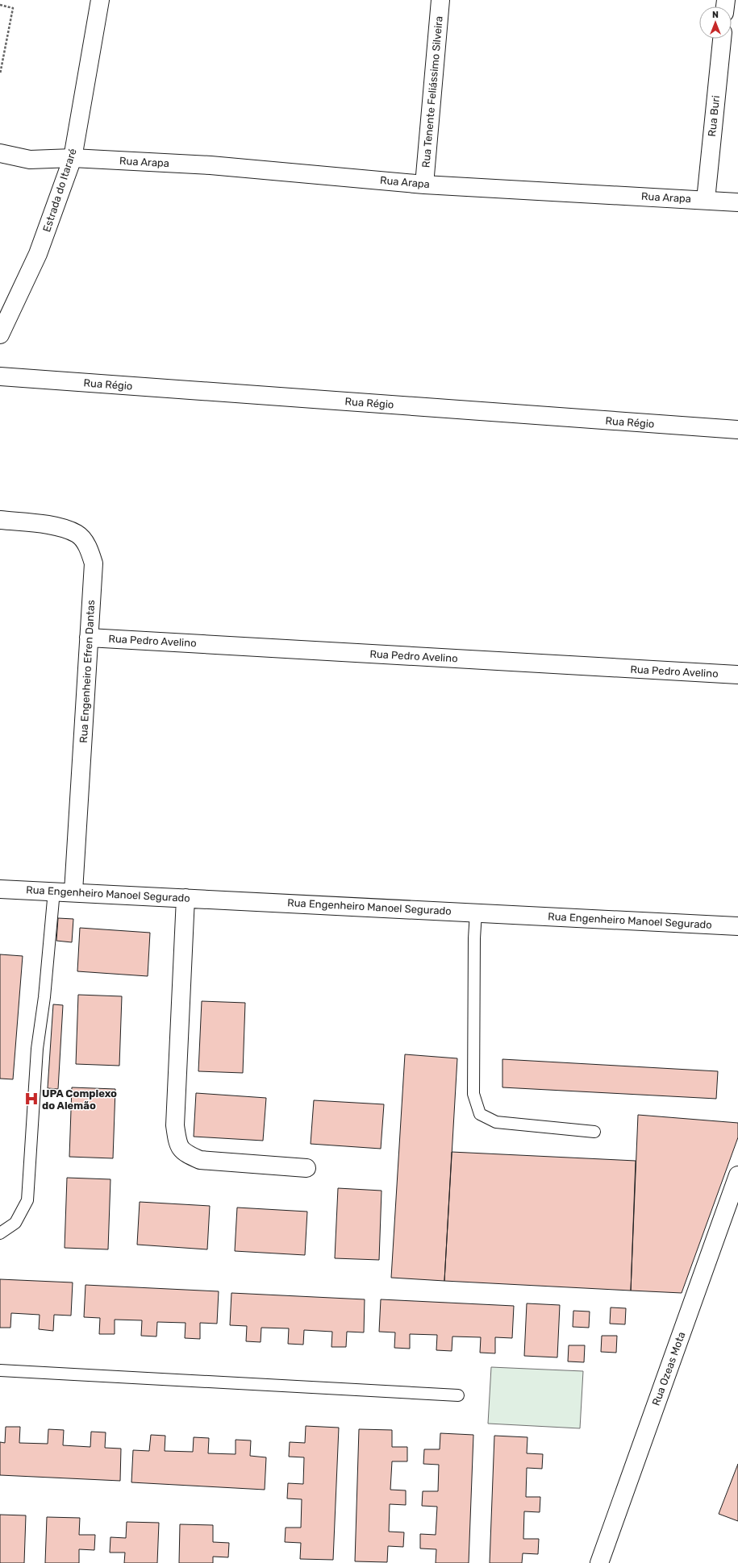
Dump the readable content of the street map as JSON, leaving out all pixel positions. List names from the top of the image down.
{
  "streets": {
    "street": [
      "Rua Tenente Feliássimo Silveira",
      "Rua Buri",
      "Rua Arapa",
      "Estrada do Itararé",
      "Rua Régio",
      "Rua Pedro Avelino",
      "Rua Engenheiro Efren Dantas",
      "Rua Engenheiro Manoel Segurado",
      "Rua Ozeas Mota"
    ]
  },
  "crossings": [
    ["Rua Tenente Feliássimo Silveira", "Rua Arapa"],
    ["Rua Buri", "Rua Arapa"],
    ["Rua Arapa", "Estrada do Itararé"],
    ["Rua Pedro Avelino", "Rua Engenheiro Efren Dantas"],
    ["Rua Engenheiro Efren Dantas", "Rua Engenheiro Manoel Segurado"]
  ],
  "places": {
    "hospital": ["UPA Complexo do Alemão"]
  },
  "north": "top"
}
